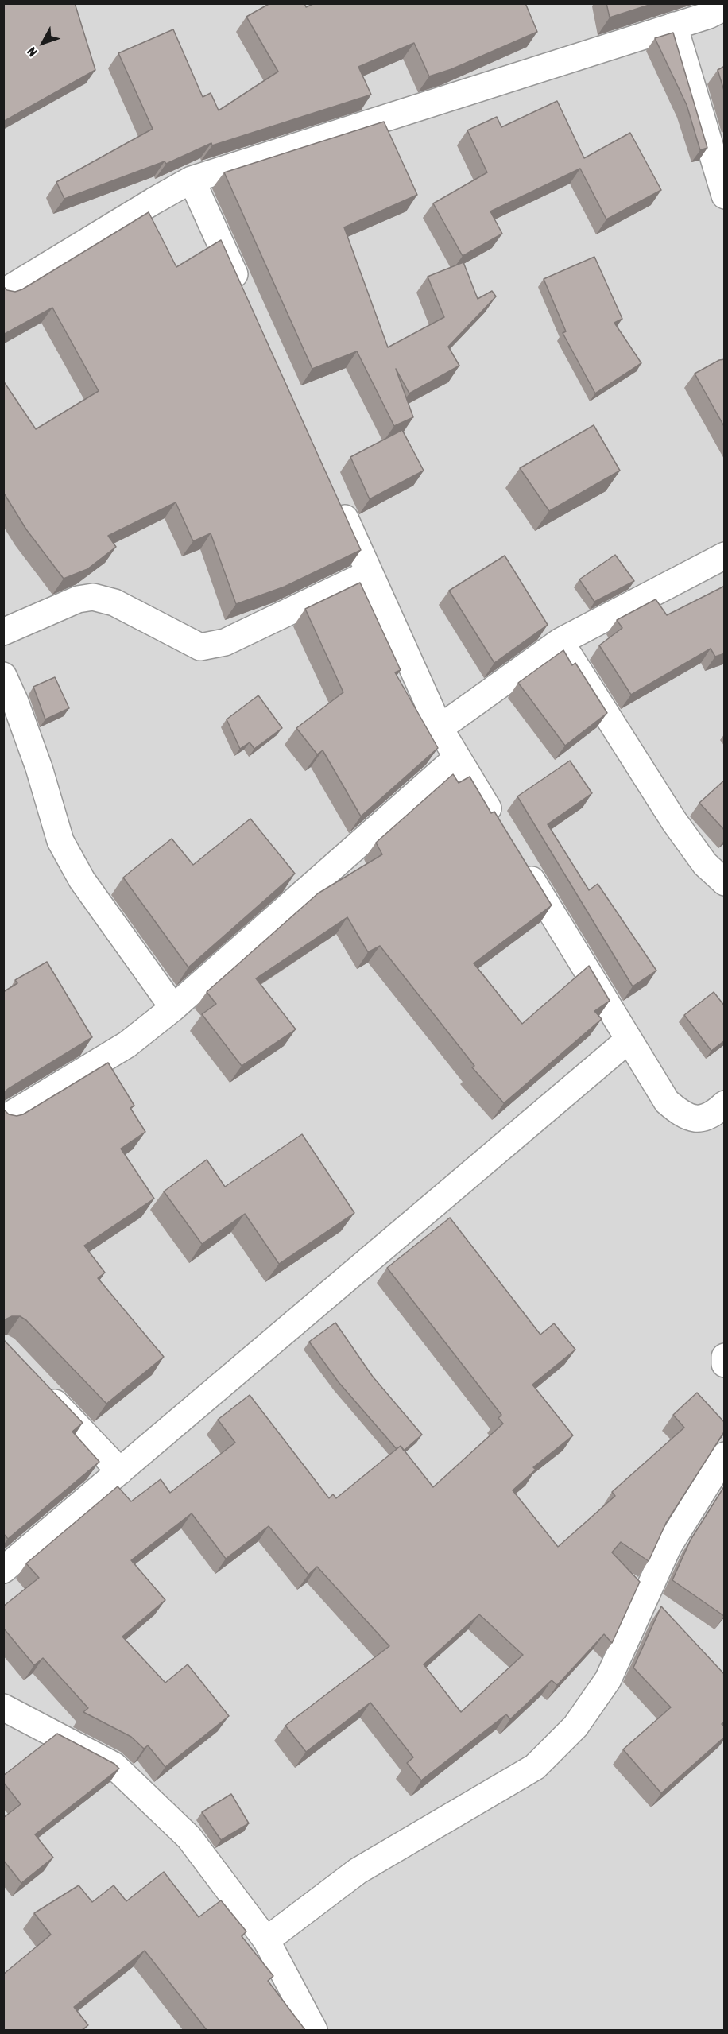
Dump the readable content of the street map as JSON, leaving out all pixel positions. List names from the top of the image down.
{
  "north": "bottom left"
}
